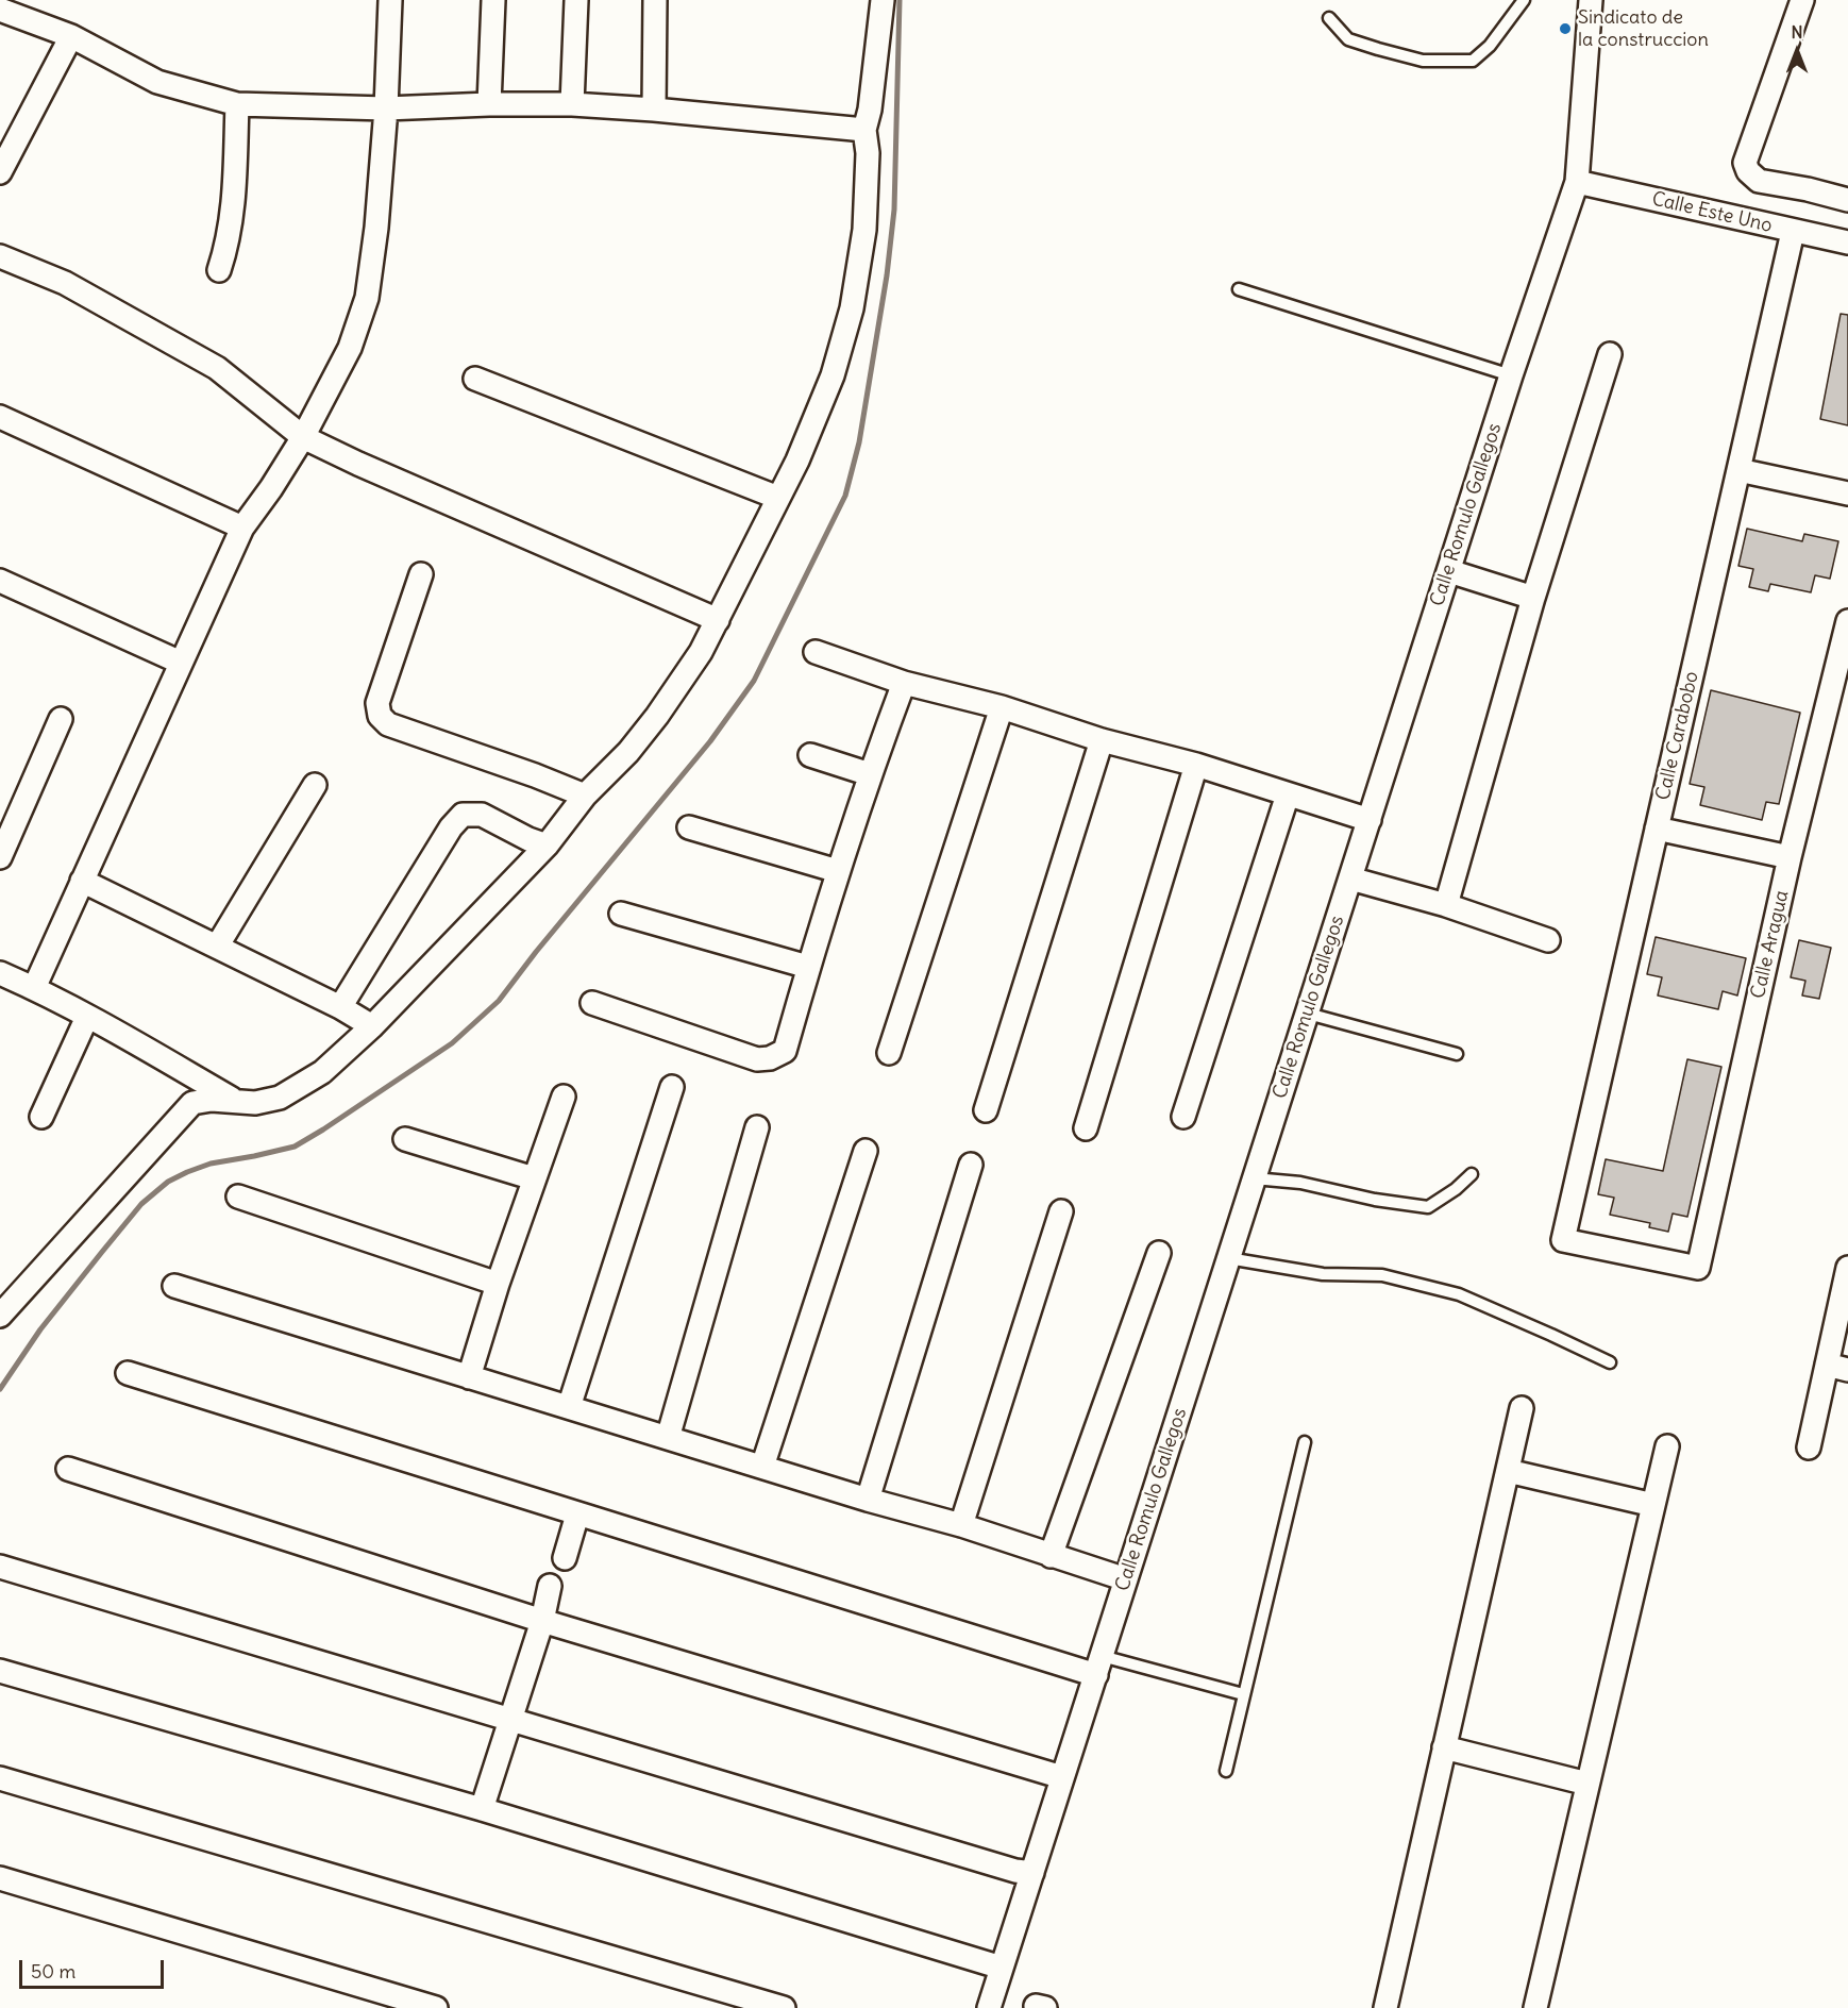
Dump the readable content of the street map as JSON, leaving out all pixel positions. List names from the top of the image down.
{
  "streets": {
    "street": [
      "Calle Este Uno",
      "Calle Romulo Gallegos",
      "Calle Carabobo",
      "Calle Aragua"
    ]
  },
  "crossings": [
    ["Calle Este Uno", "Calle Romulo Gallegos"],
    ["Calle Este Uno", "Calle Carabobo"],
    ["Calle Carabobo", "Calle Aragua"]
  ],
  "places": ["Sindicato de la construccion"],
  "scale_bar": "50 m",
  "north": "top"
}
